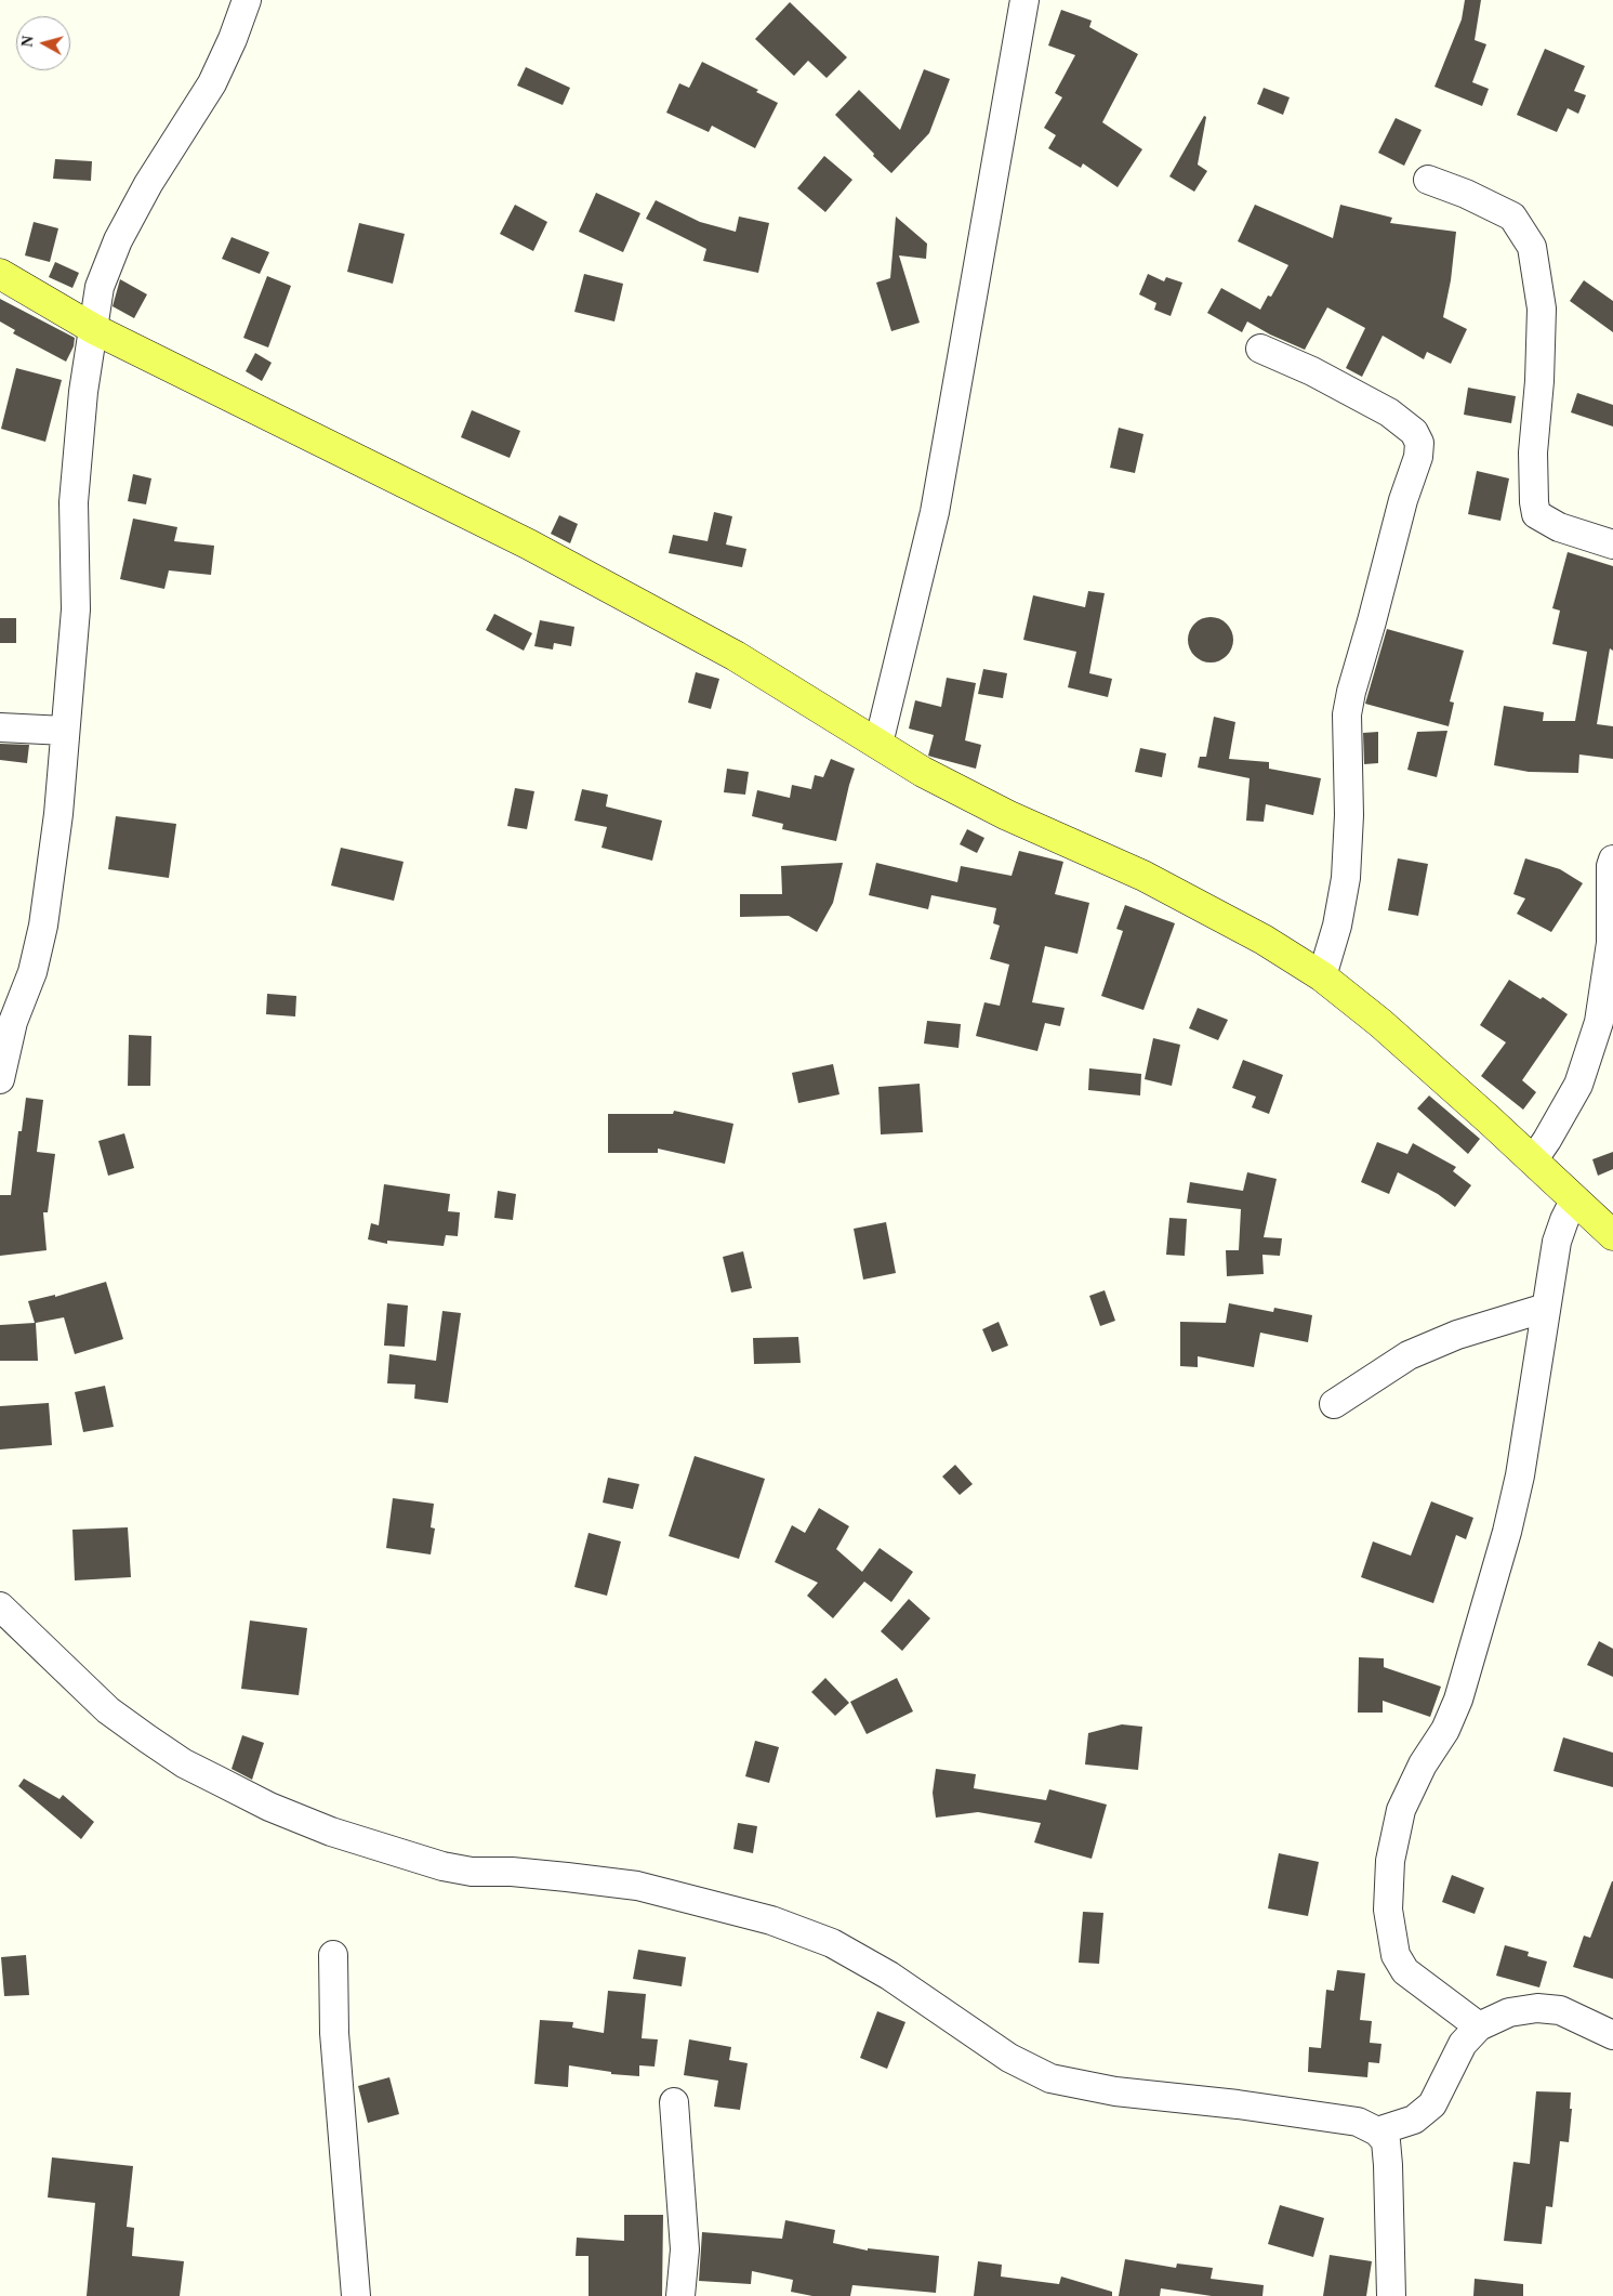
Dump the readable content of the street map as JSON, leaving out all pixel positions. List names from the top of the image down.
{
  "north": "left"
}
